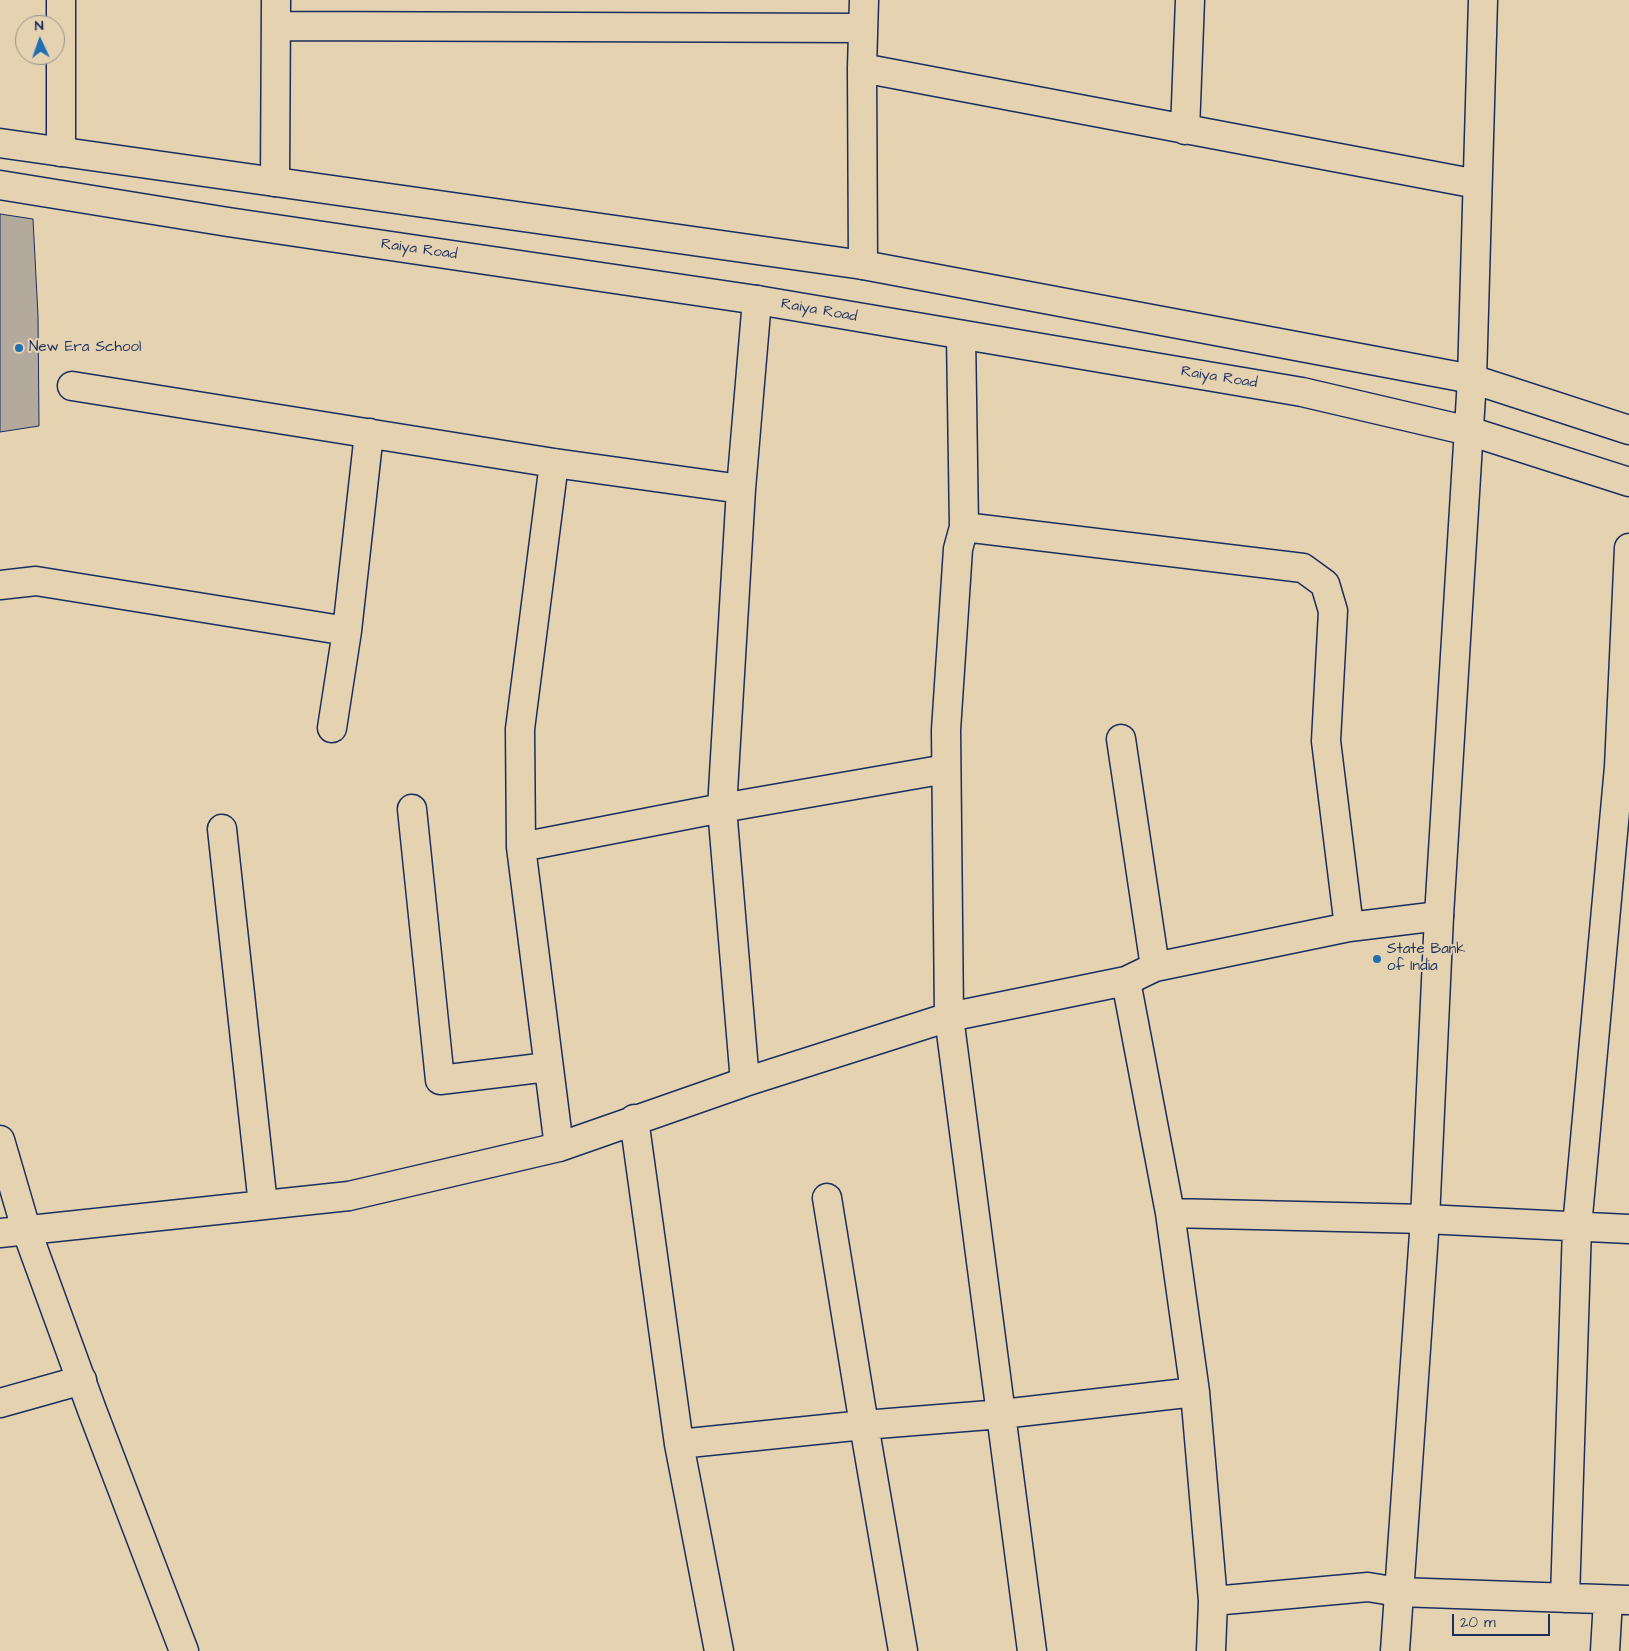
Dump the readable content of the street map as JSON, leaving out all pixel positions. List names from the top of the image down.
{
  "streets": {
    "street": ["Raiya Road"]
  },
  "places": ["New Era School", "State Bank of India"],
  "scale_bar": "20 m",
  "north": "top"
}
